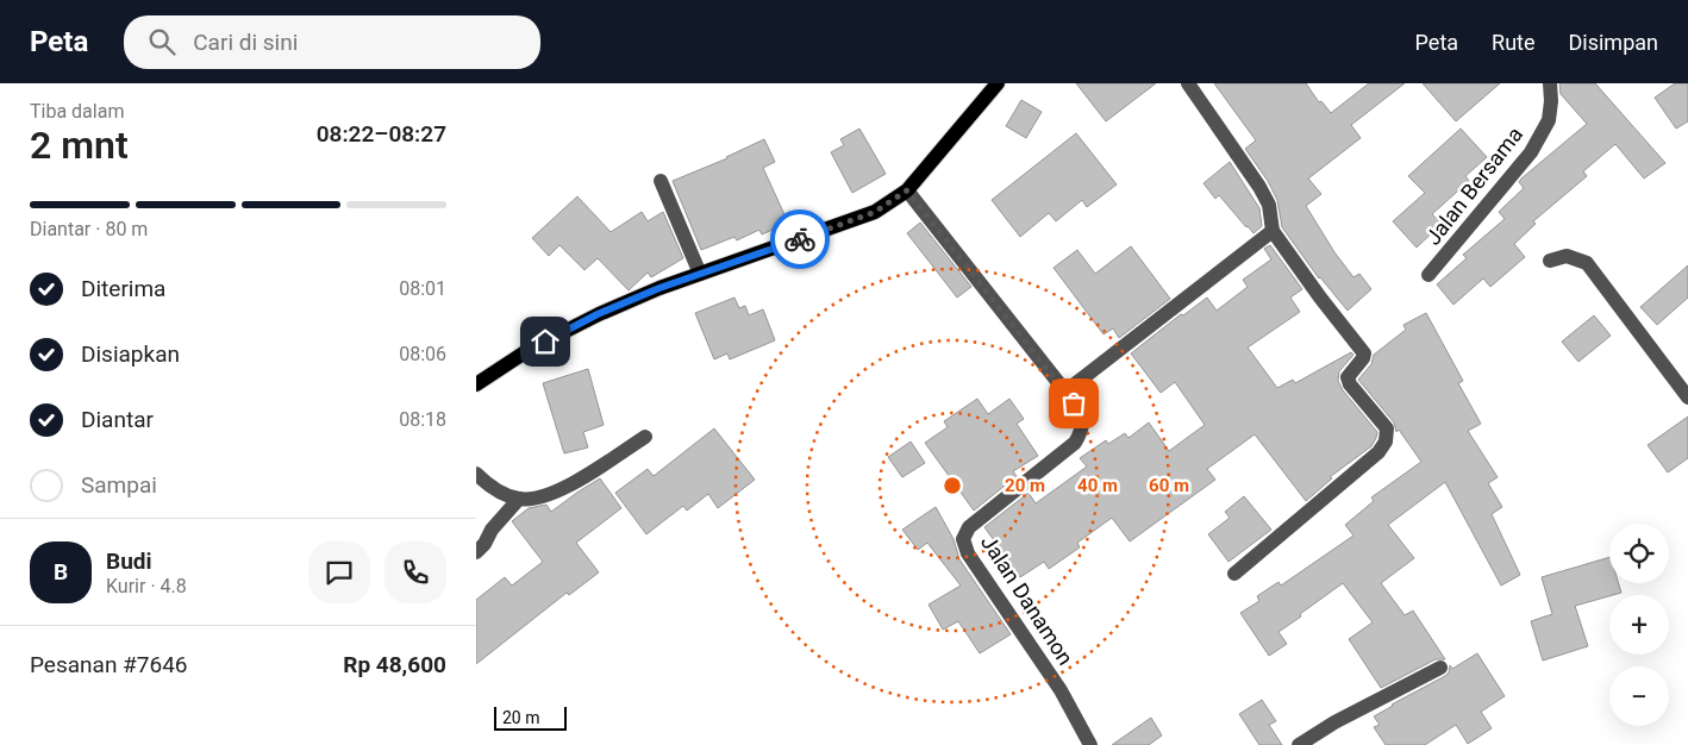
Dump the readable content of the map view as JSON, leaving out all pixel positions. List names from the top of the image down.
{
  "streets": {
    "street": ["Jalan Bersama", "Jalan Danamon"]
  },
  "scale_bar": "20 m",
  "page": {
    "header": "Peta",
    "search": "Cari di sini",
    "nav": ["Peta", "Rute", "Disimpan"],
    "heading": ["2 mnt", "Tiba dalam", "08:22–08:27"],
    "panel": [
      "Budi",
      "Kurir · 4.8",
      "Pesanan #7646",
      "Rp 48,600"
    ],
    "bar": "Diantar · 80 m",
    "list": [
      ["Diterima", "08:01"],
      ["Disiapkan", "08:06"],
      ["Diantar", "08:18"],
      "Sampai"
    ],
    "map_buttons": ["+", "−"],
    "round": "B",
    "scale": "20 m"
  },
  "rings": ["20 m", "40 m", "60 m"]
}
